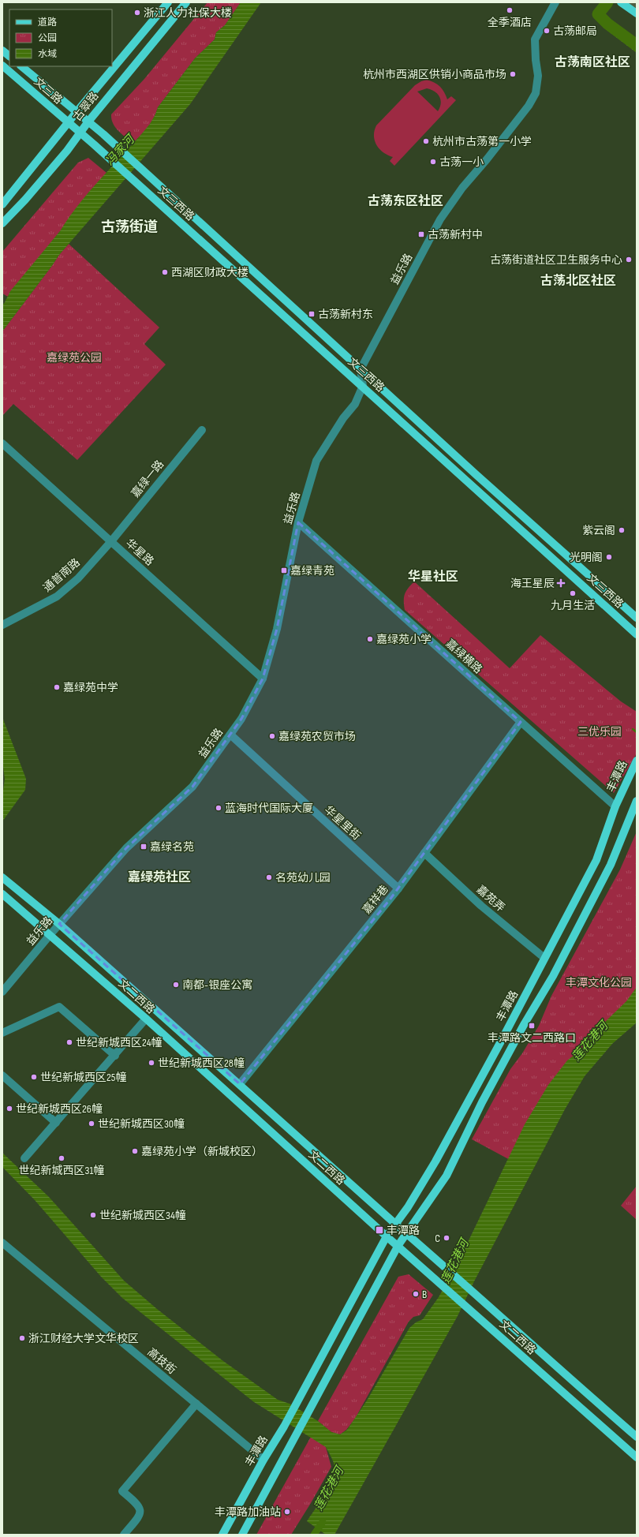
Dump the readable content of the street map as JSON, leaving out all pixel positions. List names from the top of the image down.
{
  "streets": {
    "main road": [
      "文三路",
      "古翠路",
      "文三西路",
      "丰潭路",
      "文二西路"
    ],
    "street": [
      "益乐路",
      "嘉绿一路",
      "华星路",
      "通普南路",
      "嘉绿横路",
      "华星里街",
      "嘉苑弄",
      "嘉祥巷",
      "高技街"
    ]
  },
  "crossings": [
    ["文三路", "古翠路"],
    ["文三路", "文三西路"],
    ["古翠路", "文三西路"],
    ["文三西路", "益乐路"],
    ["益乐路", "华星路"],
    ["益乐路", "嘉绿横路"],
    ["益乐路", "华星里街"],
    ["益乐路", "文二西路"],
    ["嘉绿一路", "华星路"],
    ["嘉绿一路", "通普南路"],
    ["华星路", "通普南路"],
    ["嘉绿横路", "丰潭路"],
    ["嘉绿横路", "嘉祥巷"],
    ["丰潭路", "嘉苑弄"],
    ["丰潭路", "文二西路"],
    ["丰潭路", "高技街"],
    ["华星里街", "嘉祥巷"],
    ["嘉苑弄", "嘉祥巷"],
    ["嘉祥巷", "文二西路"]
  ],
  "districts": [
    "古荡南区社区",
    "古荡东区社区",
    "古荡街道",
    "古荡北区社区",
    "华星社区",
    "嘉绿苑社区"
  ],
  "water": ["冯家河", "莲花港河"],
  "parks": ["嘉绿苑公园", "三优乐园", "丰潭文化公园"],
  "places": {
    "other": [
      "全季酒店",
      "浙江人力社保大楼",
      "古荡邮局",
      "杭州市西湖区供销小商品市场",
      "杭州市古荡第一小学",
      "古荡一小",
      "古荡街道社区卫生服务中心",
      "西湖区财政大楼",
      "紫云阁",
      "光明阁",
      "九月生活",
      "嘉绿苑小学",
      "嘉绿苑中学",
      "嘉绿苑农贸市场",
      "蓝海时代国际大厦",
      "名苑幼儿园",
      "南都-银座公寓",
      "世纪新城西区24幢",
      "世纪新城西区28幢",
      "世纪新城西区25幢",
      "世纪新城西区26幢",
      "世纪新城西区30幢",
      "嘉绿苑小学（新城校区）",
      "世纪新城西区31幢",
      "世纪新城西区34幢",
      "C",
      "B",
      "浙江财经大学文华校区",
      "丰潭路加油站"
    ],
    "transit": [
      "古荡新村中",
      "古荡新村东",
      "嘉绿青苑",
      "嘉绿名苑",
      "丰潭路文二西路口",
      "丰潭路"
    ],
    "health": ["海王星辰"]
  },
  "legend": ["道路", "公园", "水域"]
}
